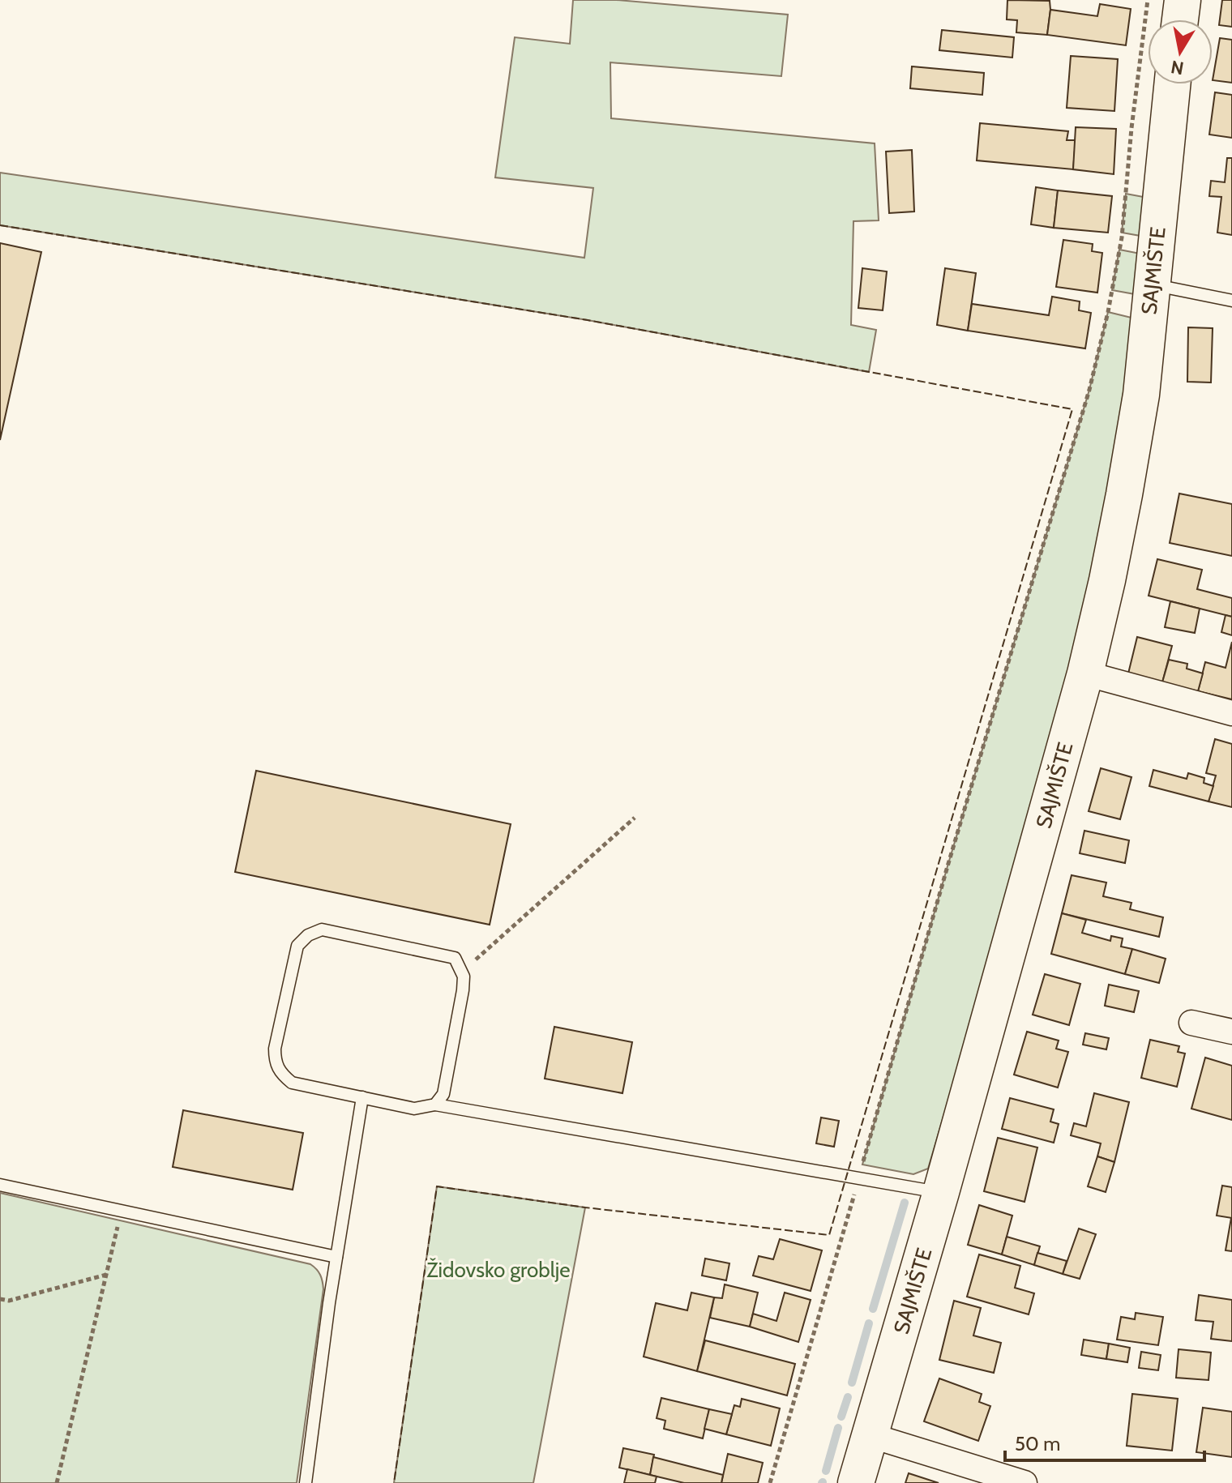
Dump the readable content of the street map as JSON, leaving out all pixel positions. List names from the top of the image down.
{
  "streets": {
    "main road": ["SAJMIŠTE"]
  },
  "parks": ["Židovsko groblje"],
  "scale_bar": "50 m",
  "north": "bottom"
}
